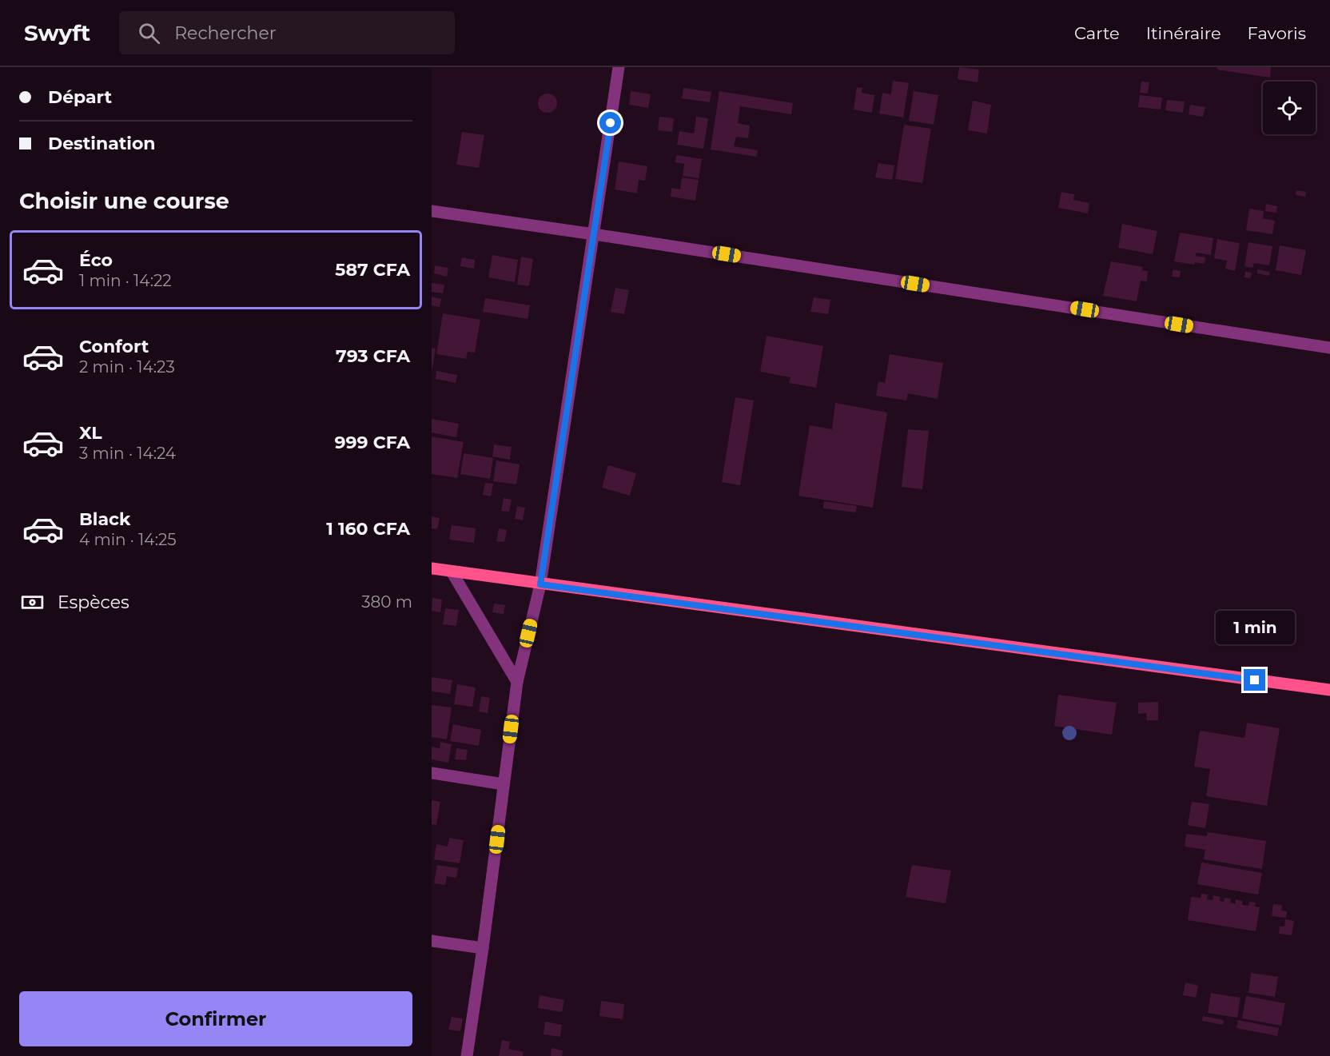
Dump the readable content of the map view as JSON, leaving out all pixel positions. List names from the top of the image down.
{
  "page": {
    "header": "Swyft",
    "search": "Rechercher",
    "nav": ["Carte", "Itinéraire", "Favoris"],
    "banner": ["Départ", "Destination"],
    "heading": "Choisir une course",
    "list": [
      {
        "name": "Éco",
        "note": "1 min · 14:22",
        "value": "587 CFA"
      },
      {
        "name": "Confort",
        "note": "2 min · 14:23",
        "value": "793 CFA"
      },
      {
        "name": "XL",
        "note": "3 min · 14:24",
        "value": "999 CFA"
      },
      {
        "name": "Black",
        "note": "4 min · 14:25",
        "value": "1 160 CFA"
      }
    ],
    "pay": ["Espèces", "380 m"],
    "bubble": "1 min",
    "buttons": "Confirmer"
  }
}
